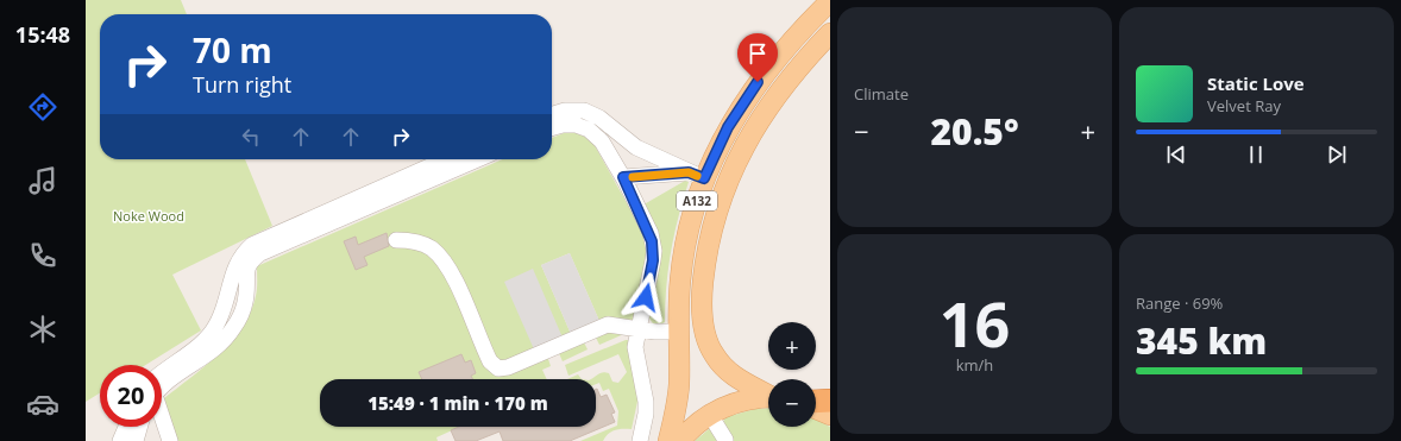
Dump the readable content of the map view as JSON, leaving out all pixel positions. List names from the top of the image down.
{
  "streets": {
    "main road": ["A132"]
  },
  "parks": ["Noke Wood"],
  "page": {
    "tabs": "15:48",
    "tile": [
      "Climate",
      ["16", "km/h"],
      ["Range · 69%", "345 km"]
    ],
    "turn": ["70 m", "Turn right"],
    "song": ["Static Love", "Velvet Ray"],
    "heat": ["−", "20.5°", "+"],
    "map_buttons": ["+", "−"],
    "limit": "20",
    "trip": "15:49 · 1 min · 170 m"
  }
}
